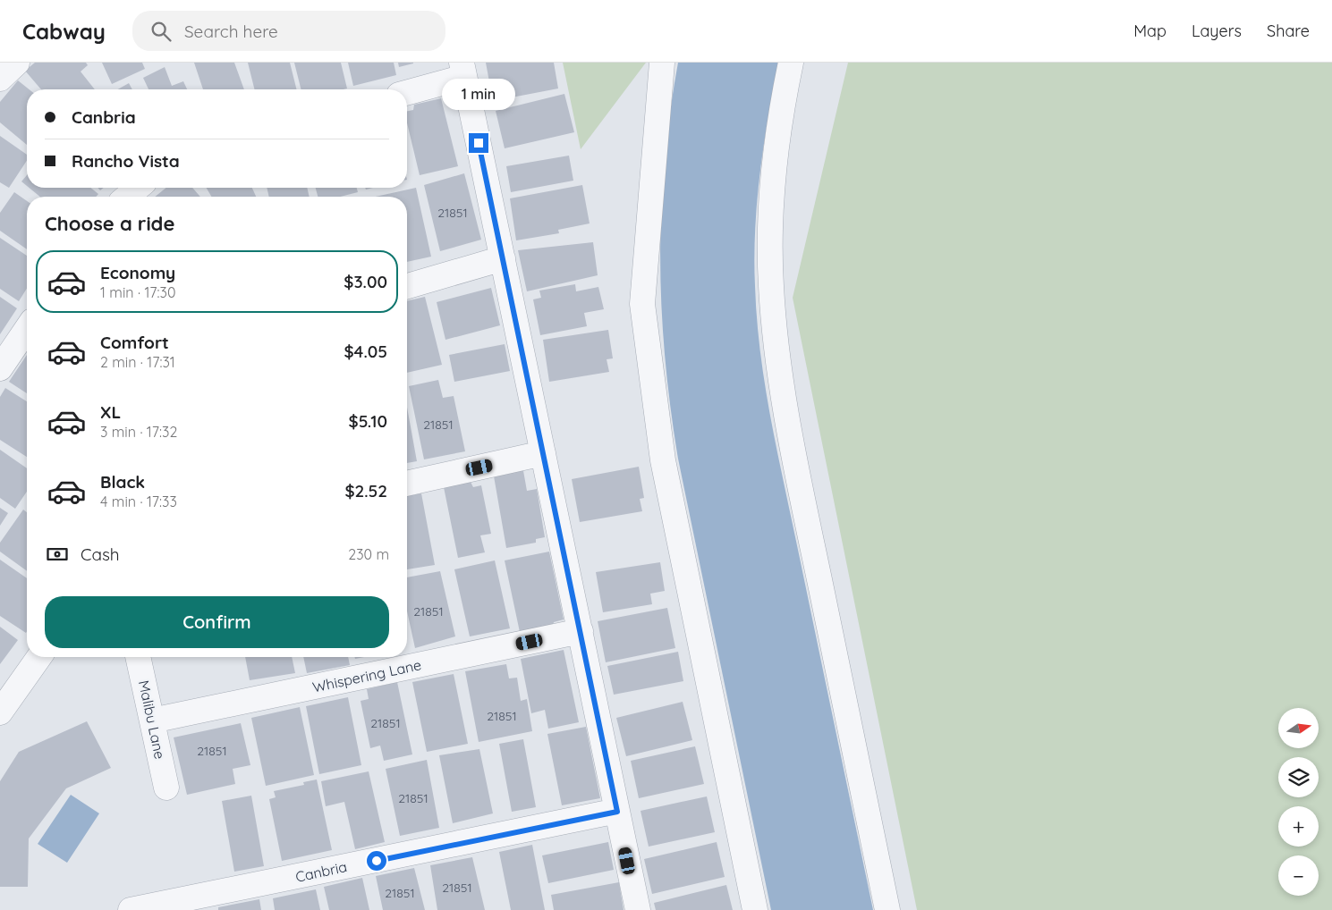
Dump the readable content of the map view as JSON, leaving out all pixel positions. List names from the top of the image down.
{
  "streets": {
    "lane": ["Whispering Lane", "Malibu Lane", "Canbria"]
  },
  "crossings": [
    ["Whispering Lane", "Malibu Lane"]
  ],
  "house_numbers": [
    "21851",
    "21851",
    "21851",
    "21851",
    "21851",
    "21851",
    "21851",
    "21851",
    "21851"
  ],
  "north": "right",
  "page": {
    "header": "Cabway",
    "search": "Search here",
    "nav": ["Map", "Layers", "Share"],
    "bubble": "1 min",
    "banner": ["Canbria", "Rancho Vista"],
    "heading": "Choose a ride",
    "list": [
      {
        "name": "Economy",
        "note": "1 min · 17:30",
        "value": "$3.00"
      },
      {
        "name": "Comfort",
        "note": "2 min · 17:31",
        "value": "$4.05"
      },
      {
        "name": "XL",
        "note": "3 min · 17:32",
        "value": "$5.10"
      },
      {
        "name": "Black",
        "note": "4 min · 17:33",
        "value": "$2.52"
      }
    ],
    "pay": ["Cash", "230 m"],
    "buttons": "Confirm",
    "map_buttons": ["+", "−"]
  }
}
